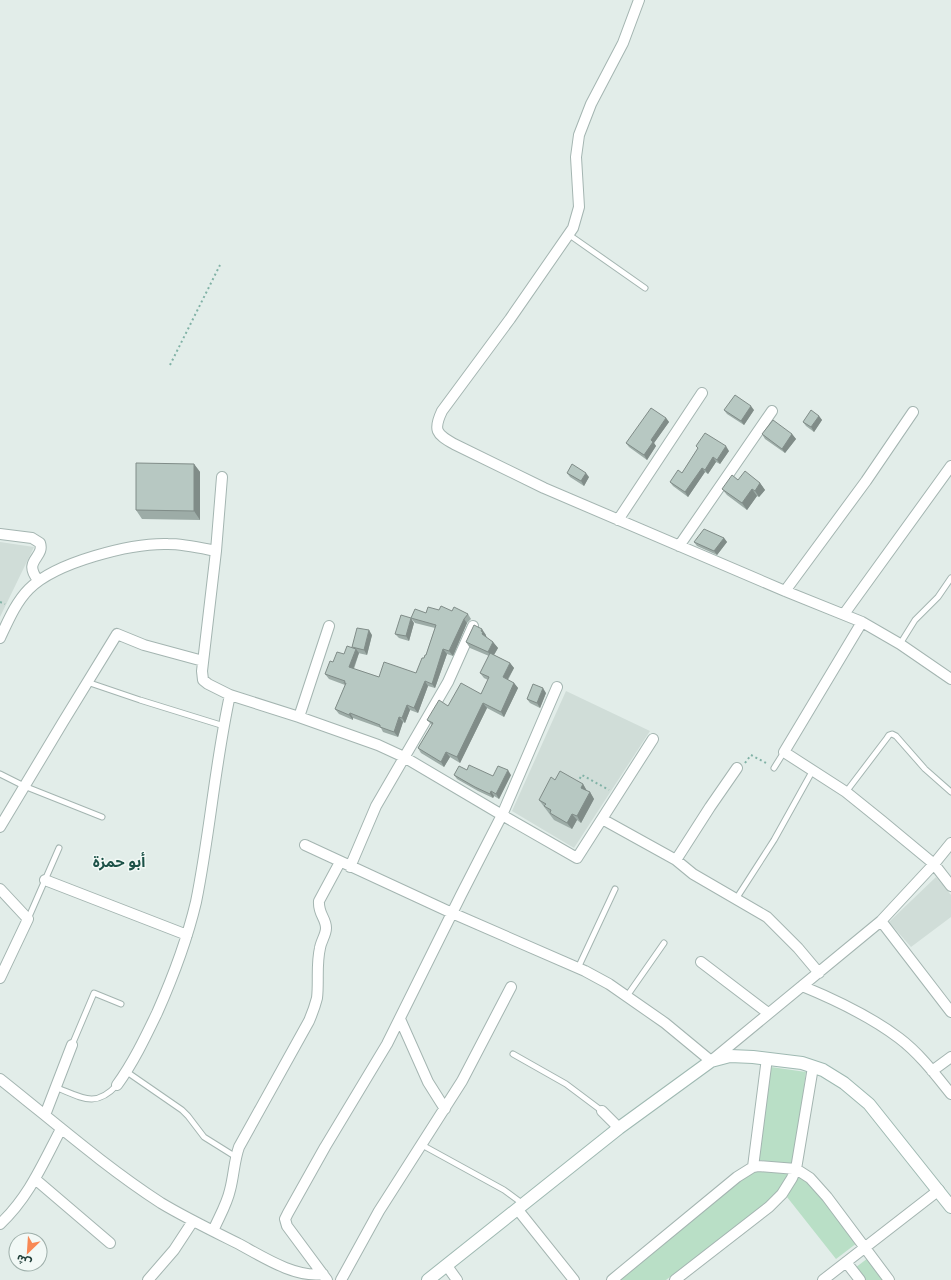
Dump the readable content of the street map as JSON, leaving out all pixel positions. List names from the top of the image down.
{
  "districts": ["أبو حمزة"],
  "north": "bottom left"
}
